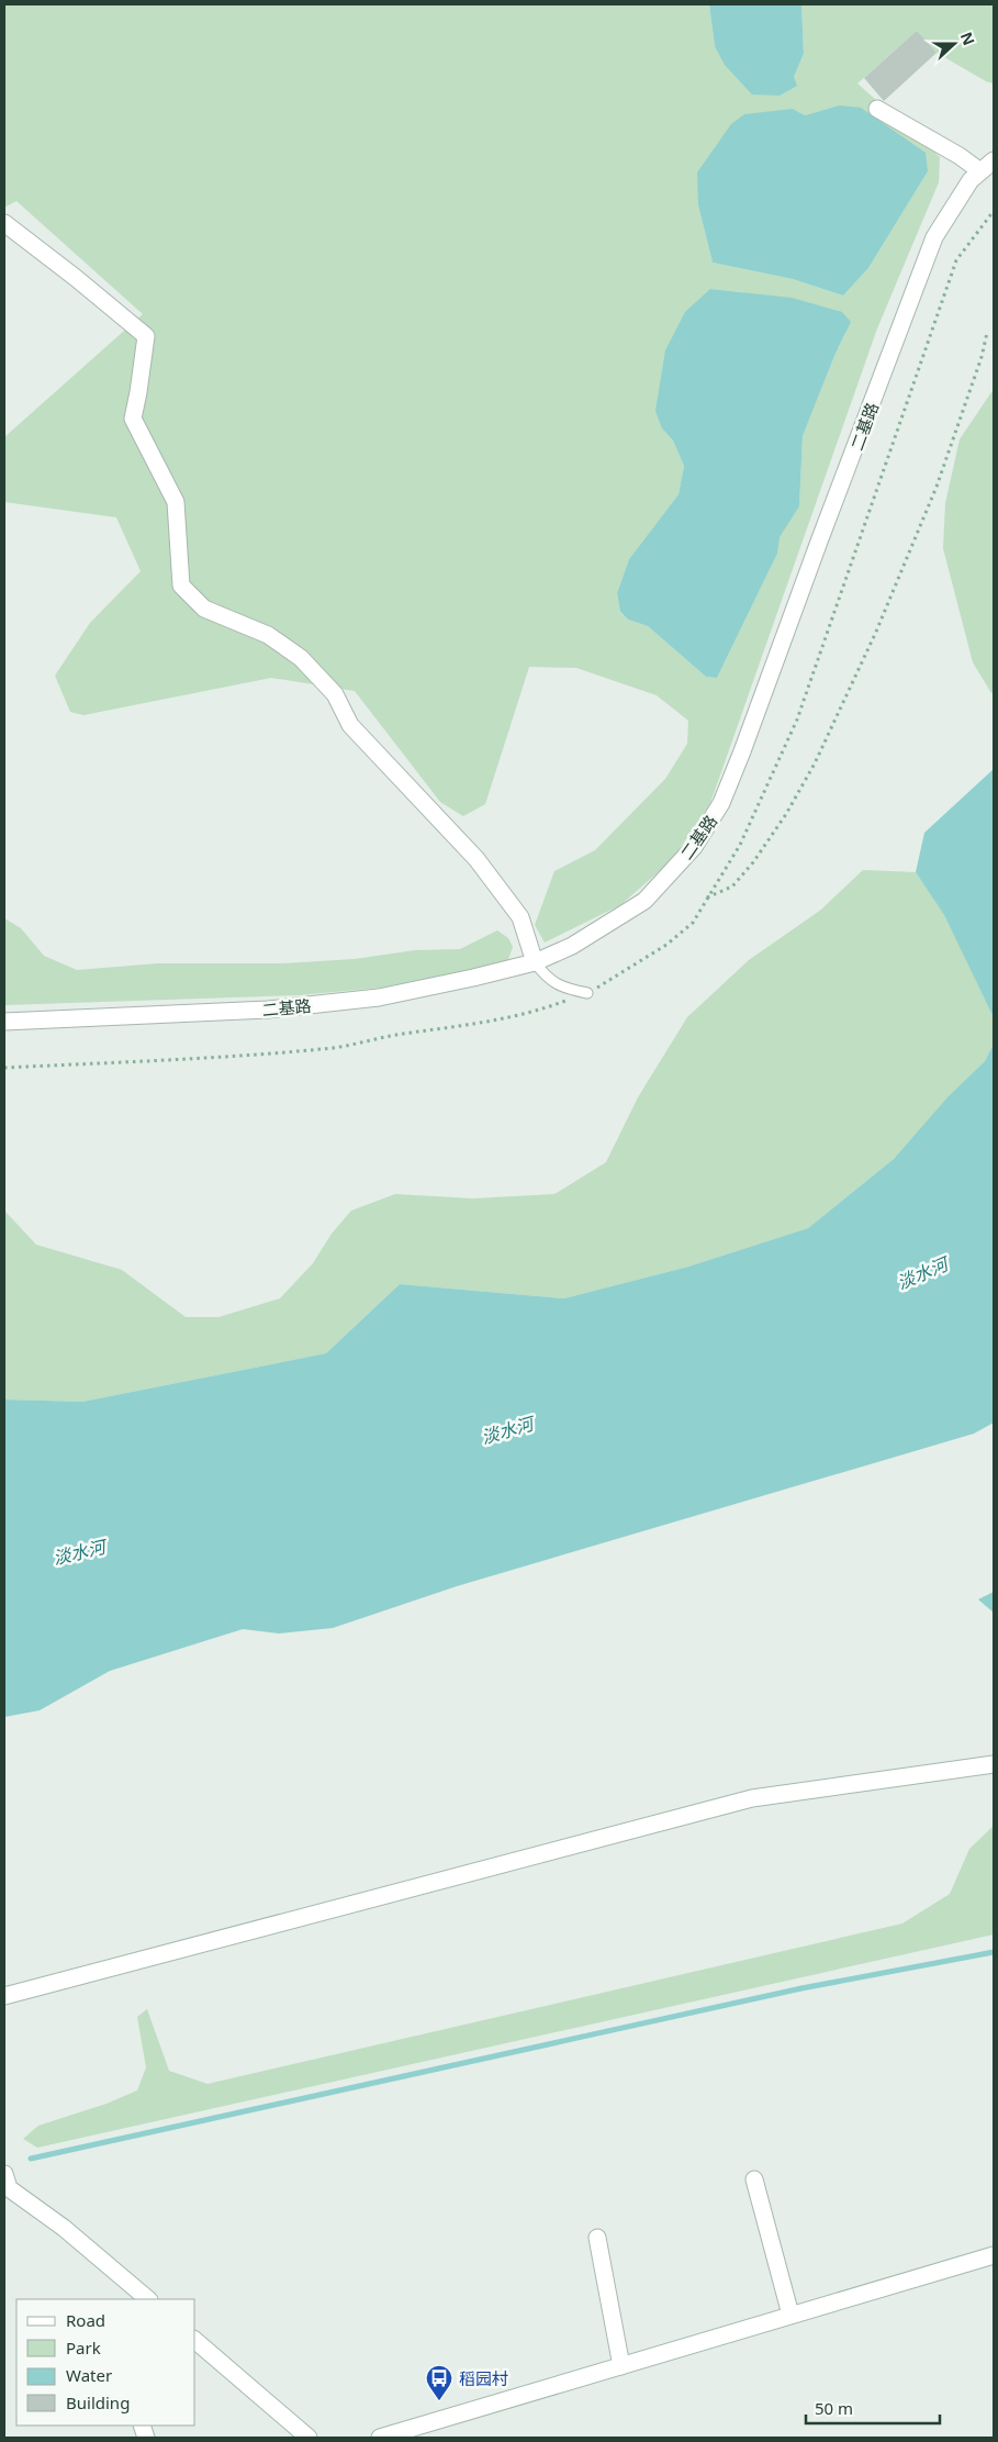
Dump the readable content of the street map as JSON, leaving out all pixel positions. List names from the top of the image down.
{
  "streets": {
    "street": ["二基路"]
  },
  "water": ["淡水河"],
  "places": {
    "bus stop": ["稻园村"]
  },
  "legend": [
    "Road",
    "Park",
    "Water",
    "Building"
  ],
  "scale_bar": "50 m",
  "north": "right"
}
